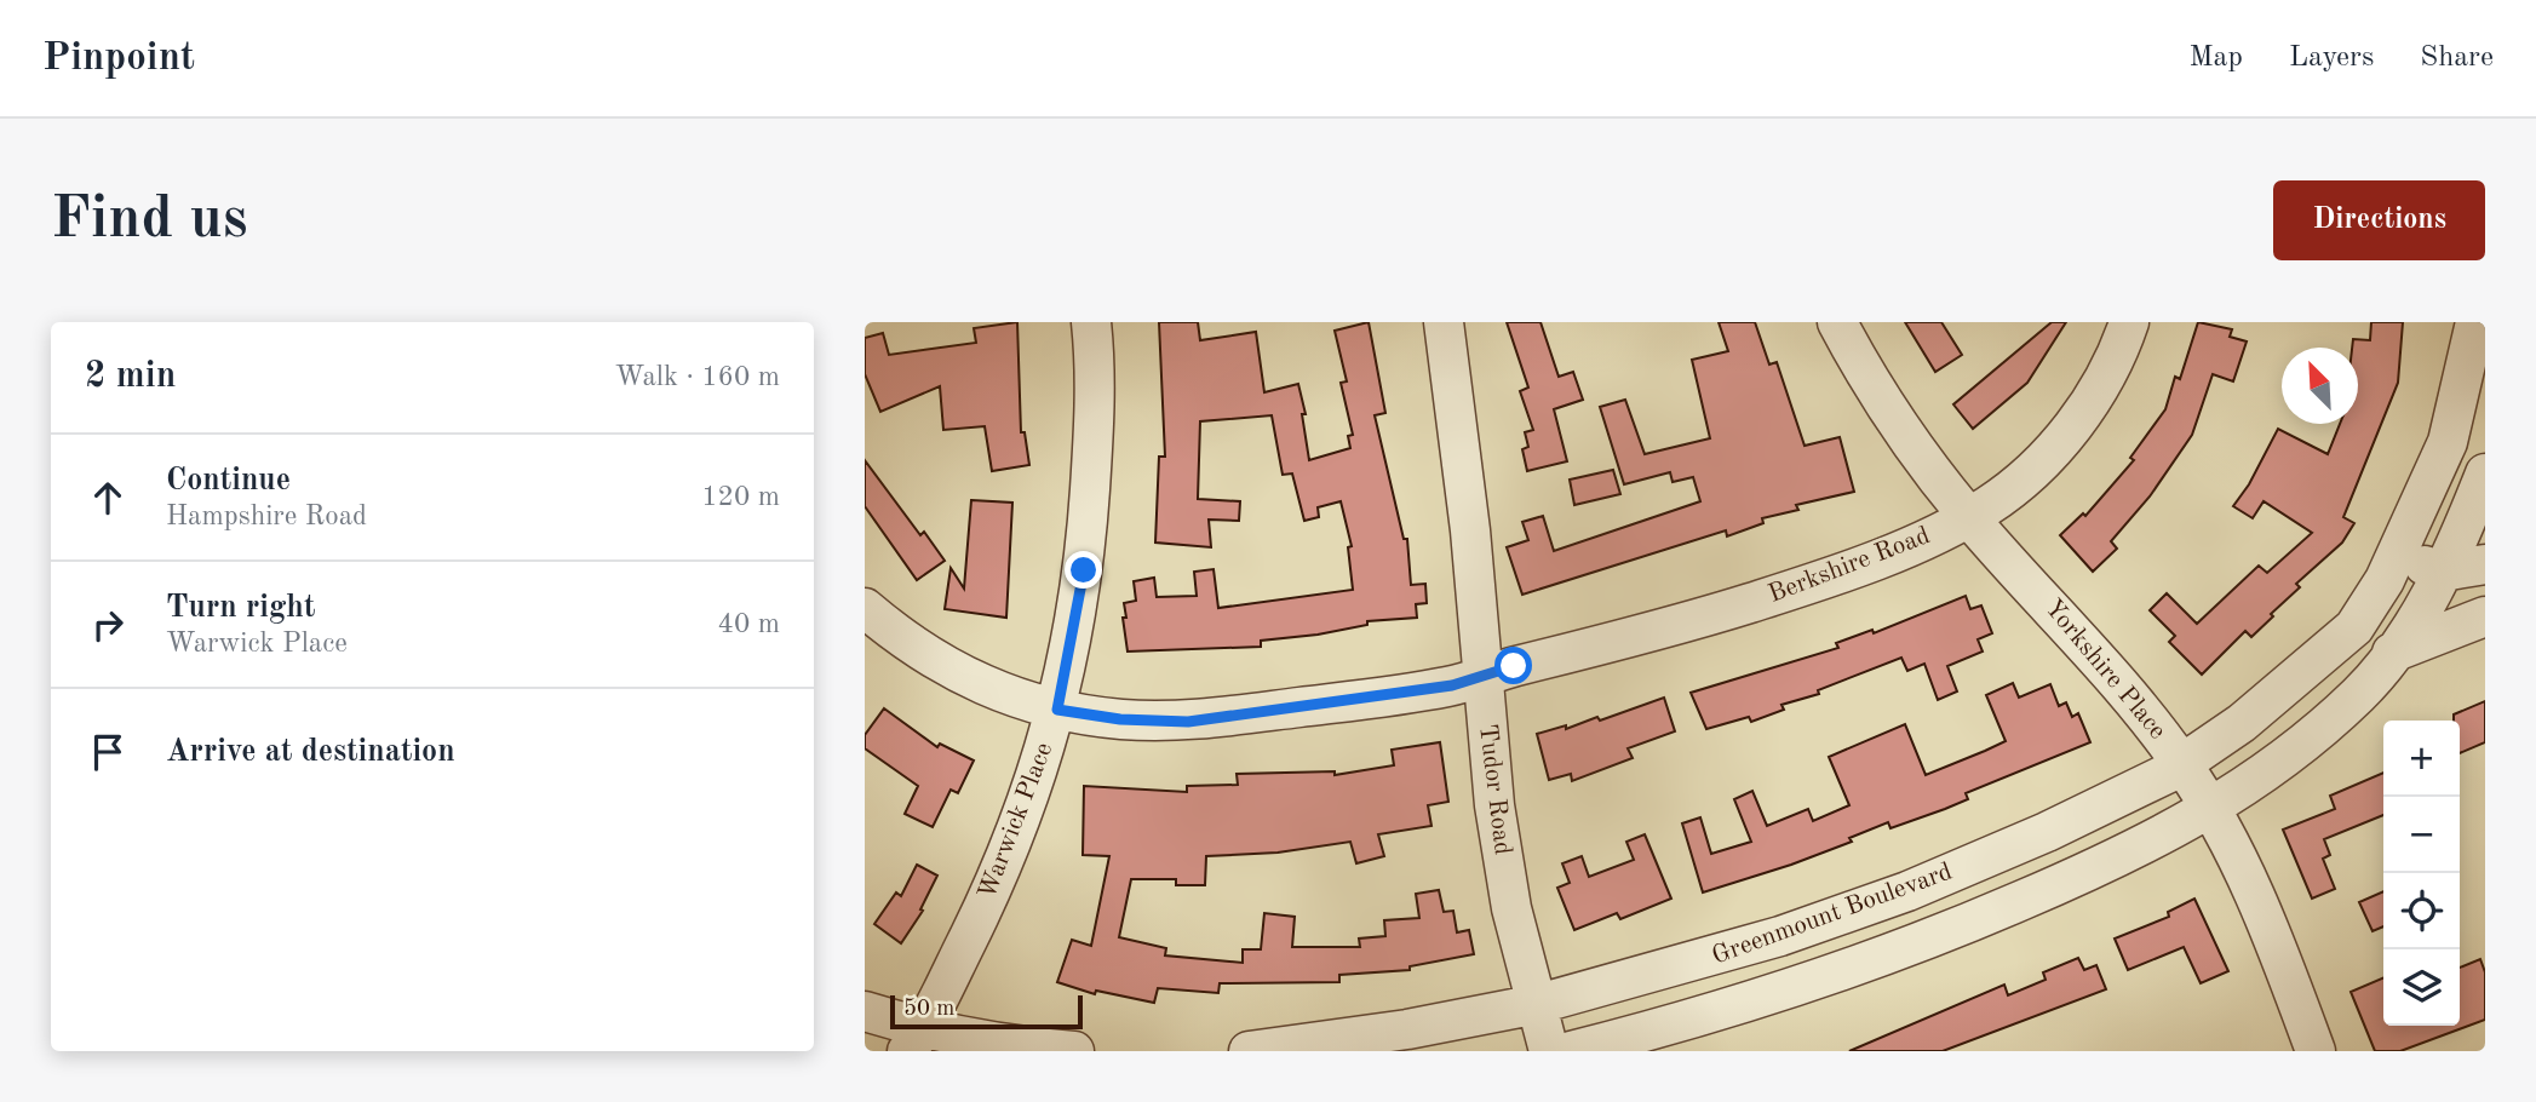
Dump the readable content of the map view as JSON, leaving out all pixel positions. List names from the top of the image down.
{
  "streets": {
    "street": [
      "Berkshire Road",
      "Yorkshire Place",
      "Tudor Road",
      "Warwick Place",
      "Greenmount Boulevard"
    ]
  },
  "crossings": [
    ["Berkshire Road", "Yorkshire Place"],
    ["Berkshire Road", "Tudor Road"],
    ["Berkshire Road", "Warwick Place"],
    ["Yorkshire Place", "Greenmount Boulevard"],
    ["Tudor Road", "Greenmount Boulevard"]
  ],
  "scale_bar": "50 m",
  "north": "top left",
  "page": {
    "header": "Pinpoint",
    "nav": ["Map", "Layers", "Share"],
    "buttons": "Directions",
    "title": "Find us",
    "heading": ["2 min", "Walk · 160 m"],
    "list": [
      ["Continue", "Hampshire Road", "120 m"],
      ["Turn right", "Warwick Place", "40 m"],
      "Arrive at destination"
    ],
    "map_buttons": ["+", "−"],
    "scale": "50 m"
  }
}
